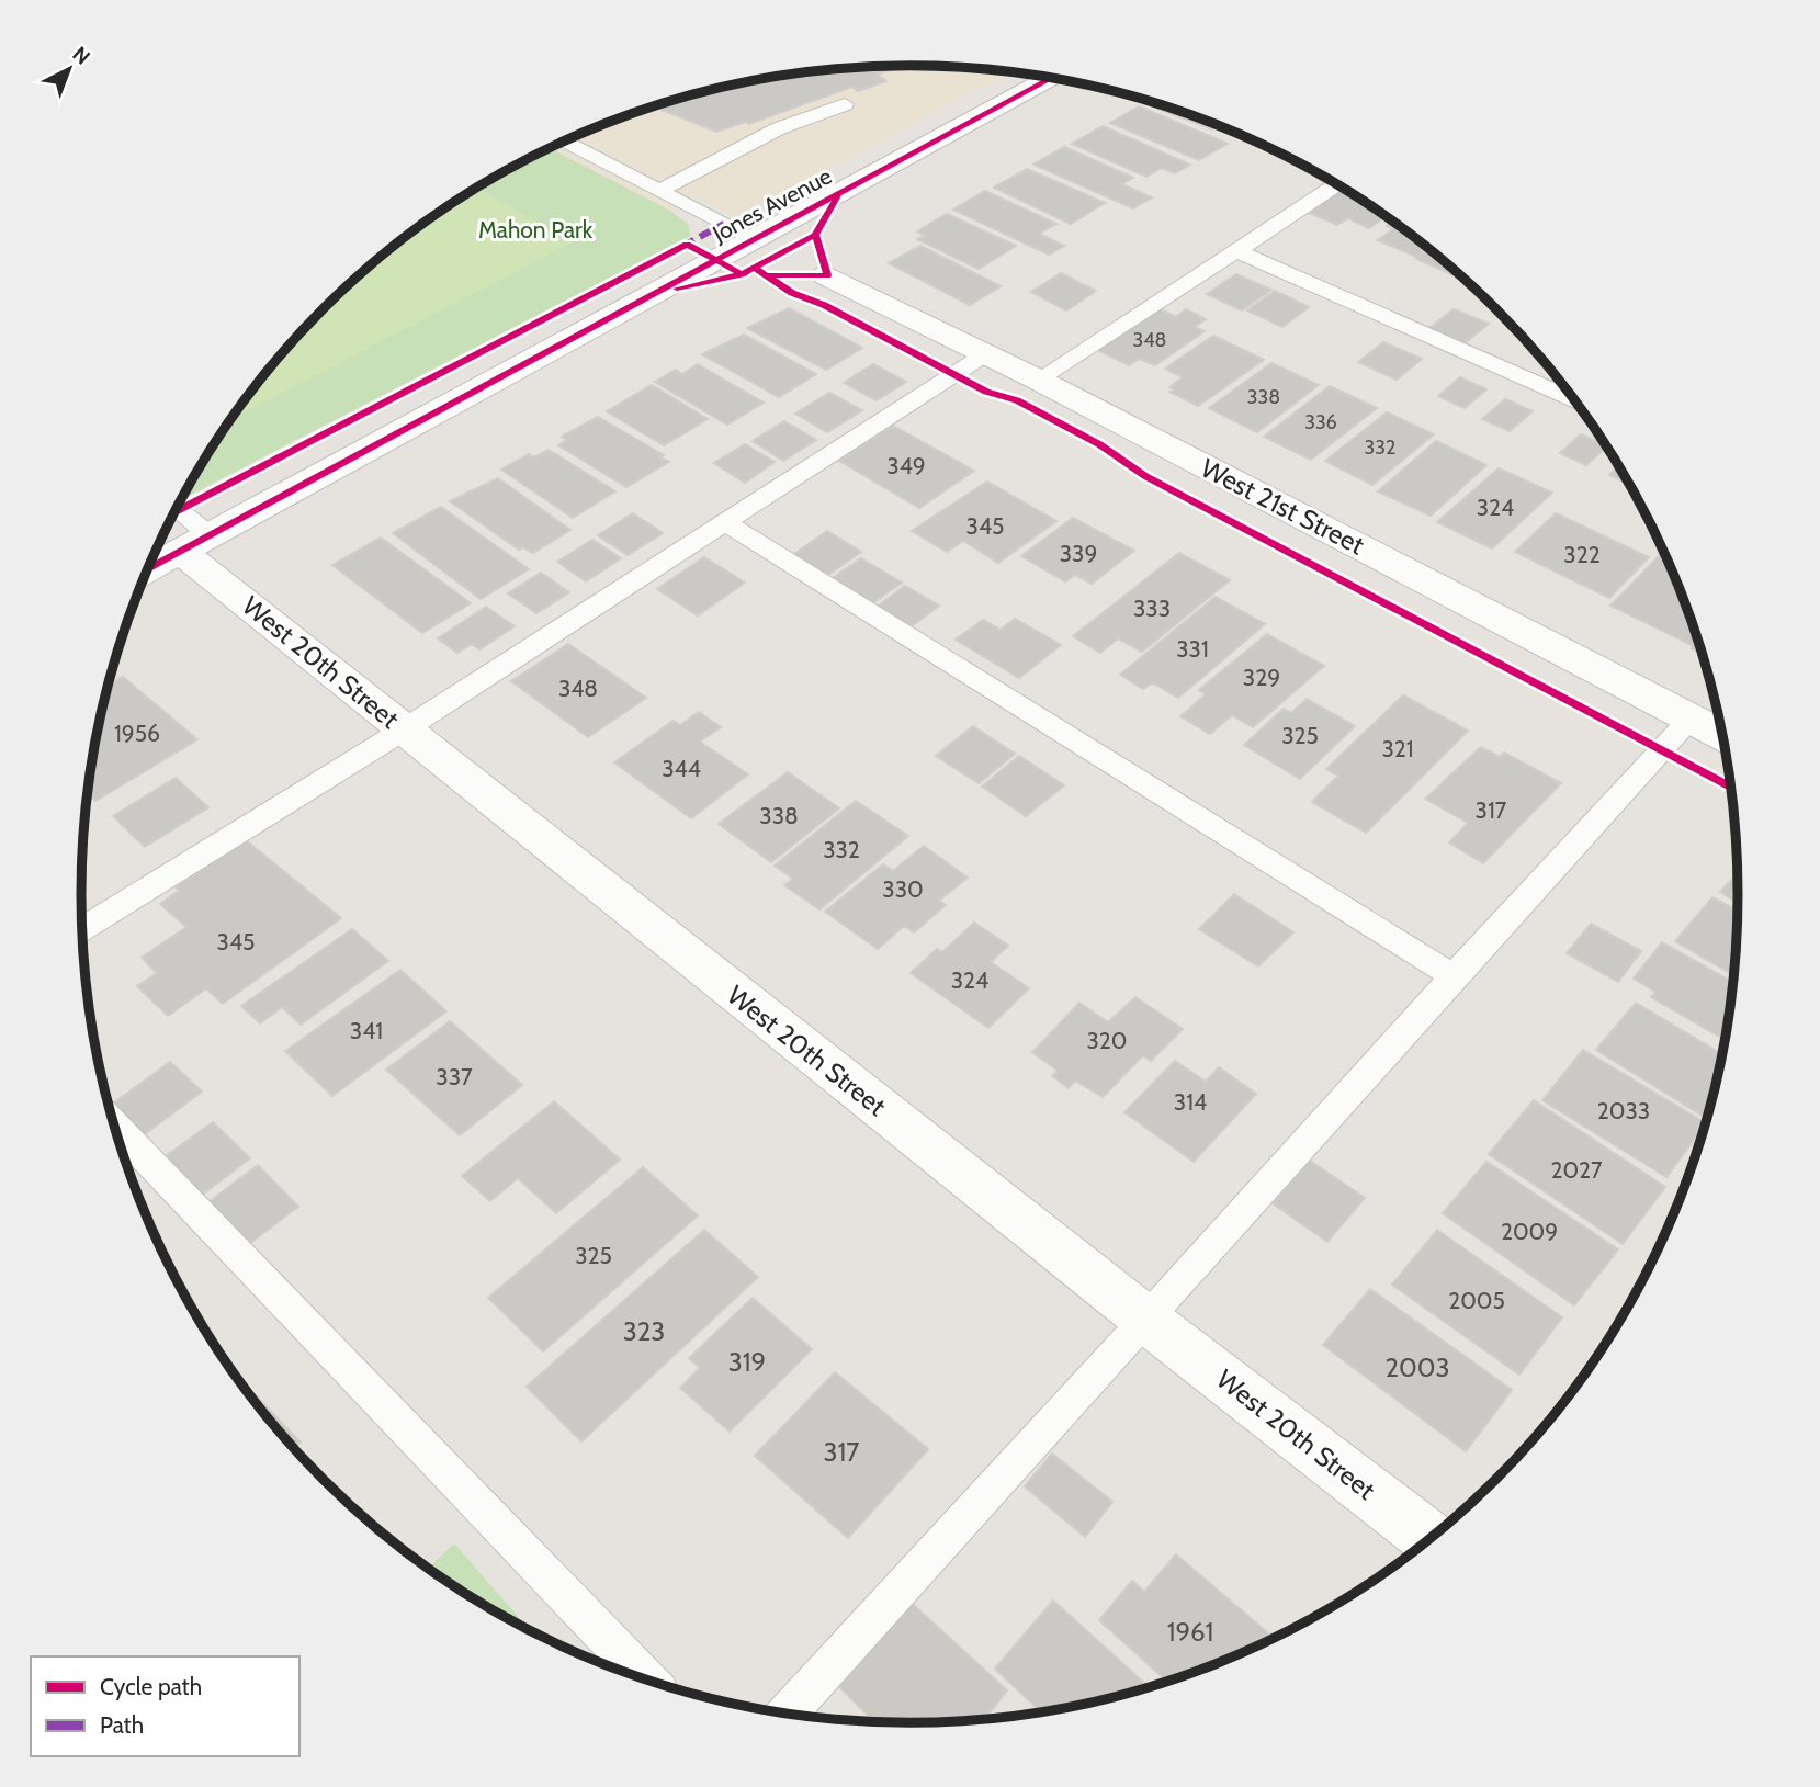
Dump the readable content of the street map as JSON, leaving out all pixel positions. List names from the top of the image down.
{
  "streets": {
    "street": ["Jones Avenue", "West 21st Street", "West 20th Street"]
  },
  "crossings": [
    ["Jones Avenue", "West 20th Street"]
  ],
  "parks": ["Mahon Park"],
  "house_numbers": [
    "348",
    "338",
    "336",
    "332",
    "349",
    "324",
    "345",
    "339",
    "322",
    "333",
    "331",
    "329",
    "348",
    "1956",
    "325",
    "321",
    "344",
    "317",
    "338",
    "332",
    "330",
    "345",
    "324",
    "341",
    "320",
    "337",
    "314",
    "2033",
    "2027",
    "2009",
    "325",
    "2005",
    "323",
    "319",
    "2003",
    "317",
    "1961"
  ],
  "legend": ["Cycle path", "Path"],
  "north": "top right"
}
